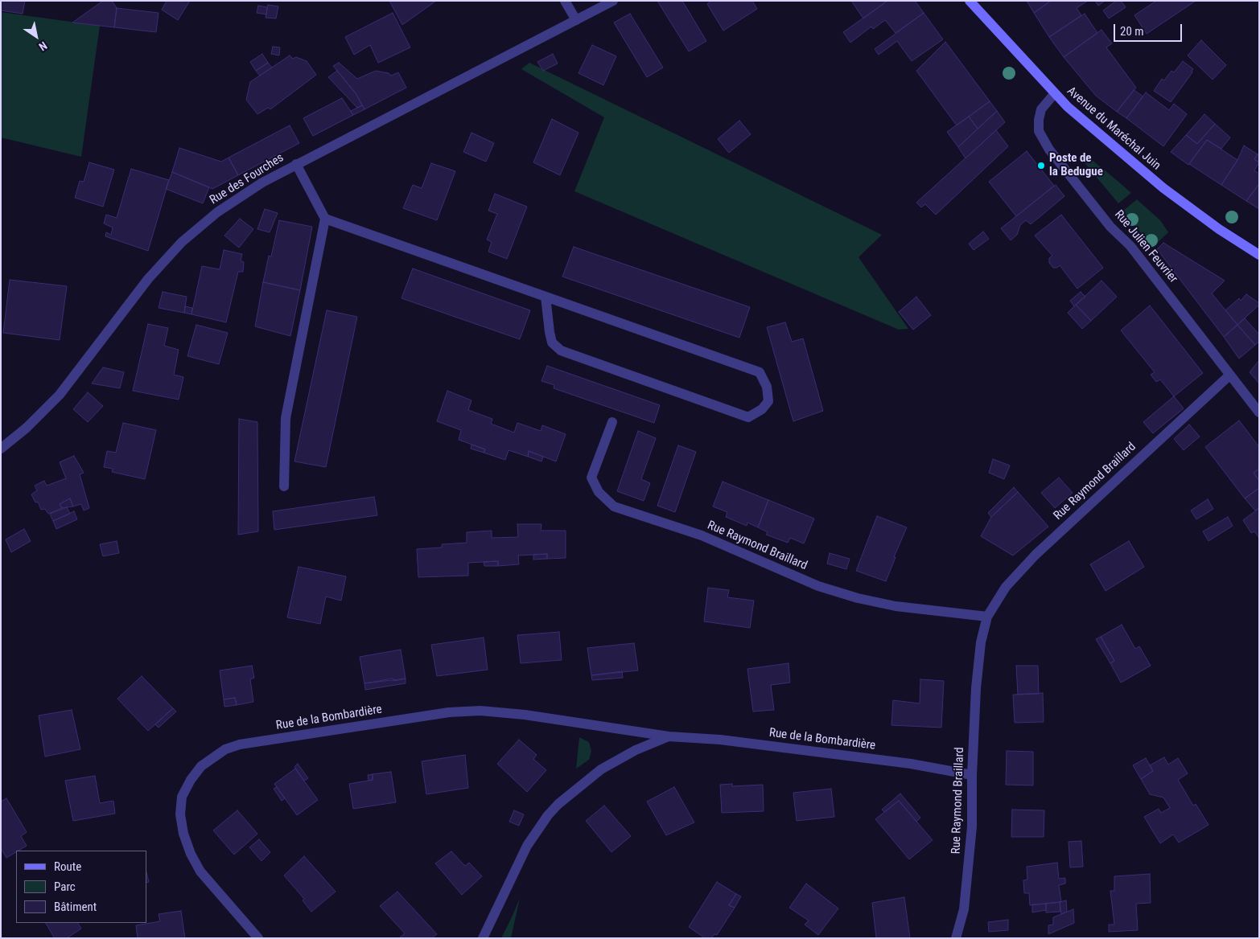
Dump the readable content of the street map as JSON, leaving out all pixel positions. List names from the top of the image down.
{
  "streets": {
    "main road": ["Avenue du Maréchal Juin"],
    "street": [
      "Rue des Fourches",
      "Rue Julien Feuvrier",
      "Rue Raymond Braillard",
      "Rue de la Bombardière"
    ]
  },
  "crossings": [
    ["Avenue du Maréchal Juin", "Rue Julien Feuvrier"],
    ["Rue Julien Feuvrier", "Rue Raymond Braillard"],
    ["Rue Raymond Braillard", "Rue de la Bombardière"]
  ],
  "places": ["Poste de la Bedugue"],
  "legend": ["Route", "Parc", "Bâtiment"],
  "scale_bar": "20 m",
  "north": "bottom right"
}
